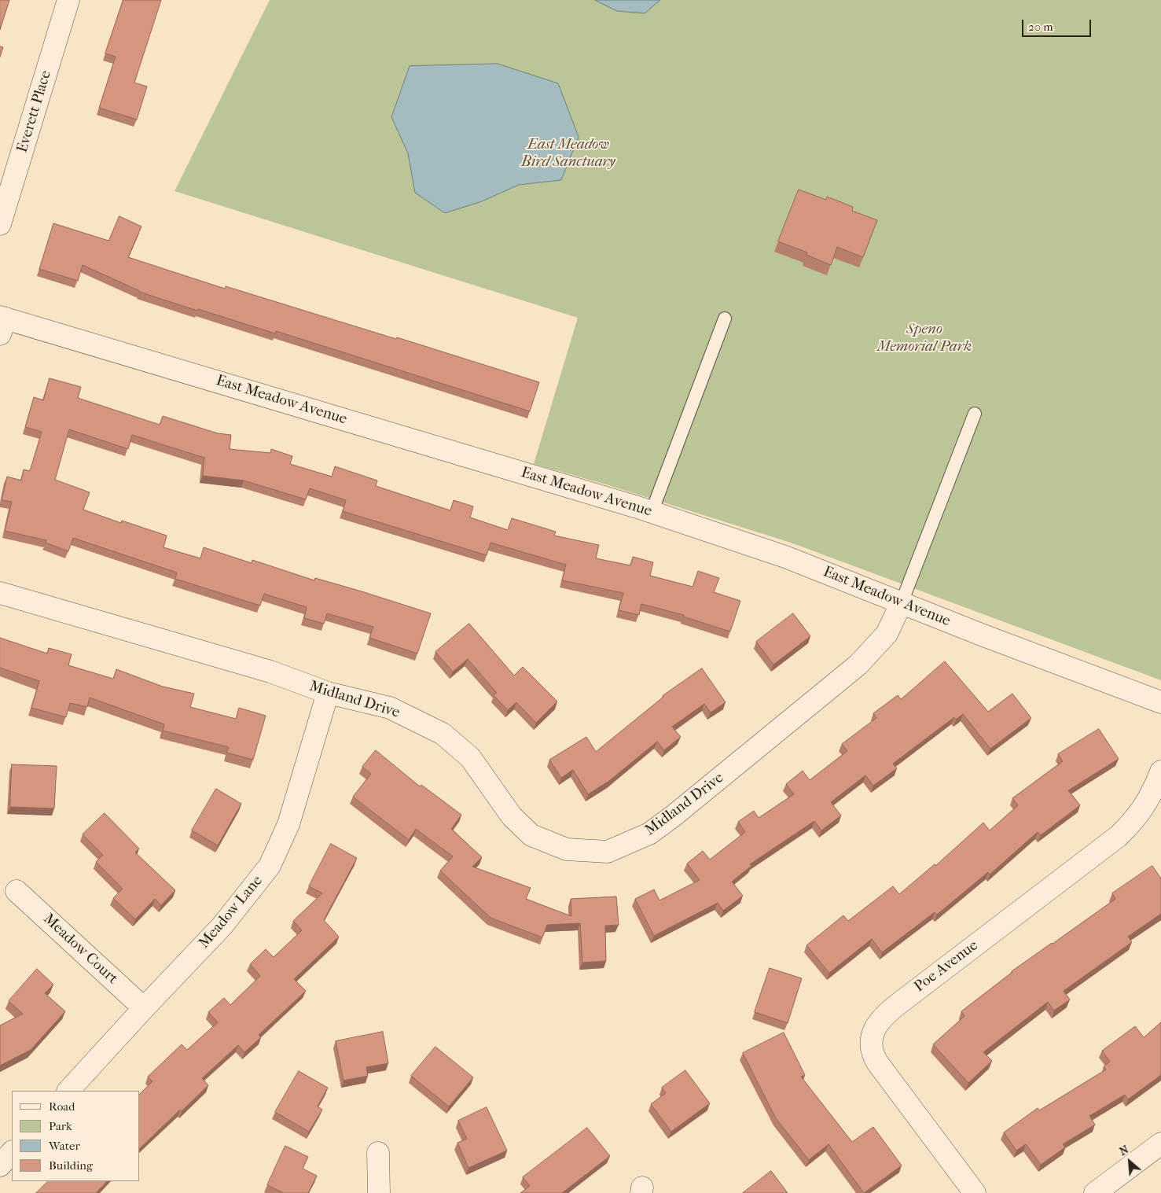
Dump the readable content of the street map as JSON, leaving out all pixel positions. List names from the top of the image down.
{
  "streets": {
    "street": [
      "Everett Place",
      "East Meadow Avenue",
      "Midland Drive",
      "Meadow Lane",
      "Meadow Court",
      "Poe Avenue"
    ]
  },
  "crossings": [
    ["East Meadow Avenue", "Midland Drive"],
    ["Midland Drive", "Meadow Lane"],
    ["Meadow Lane", "Meadow Court"]
  ],
  "parks": ["East Meadow Bird Sanctuary", "Speno Memorial Park"],
  "legend": [
    "Road",
    "Park",
    "Water",
    "Building"
  ],
  "scale_bar": "20 m",
  "north": "top left"
}
